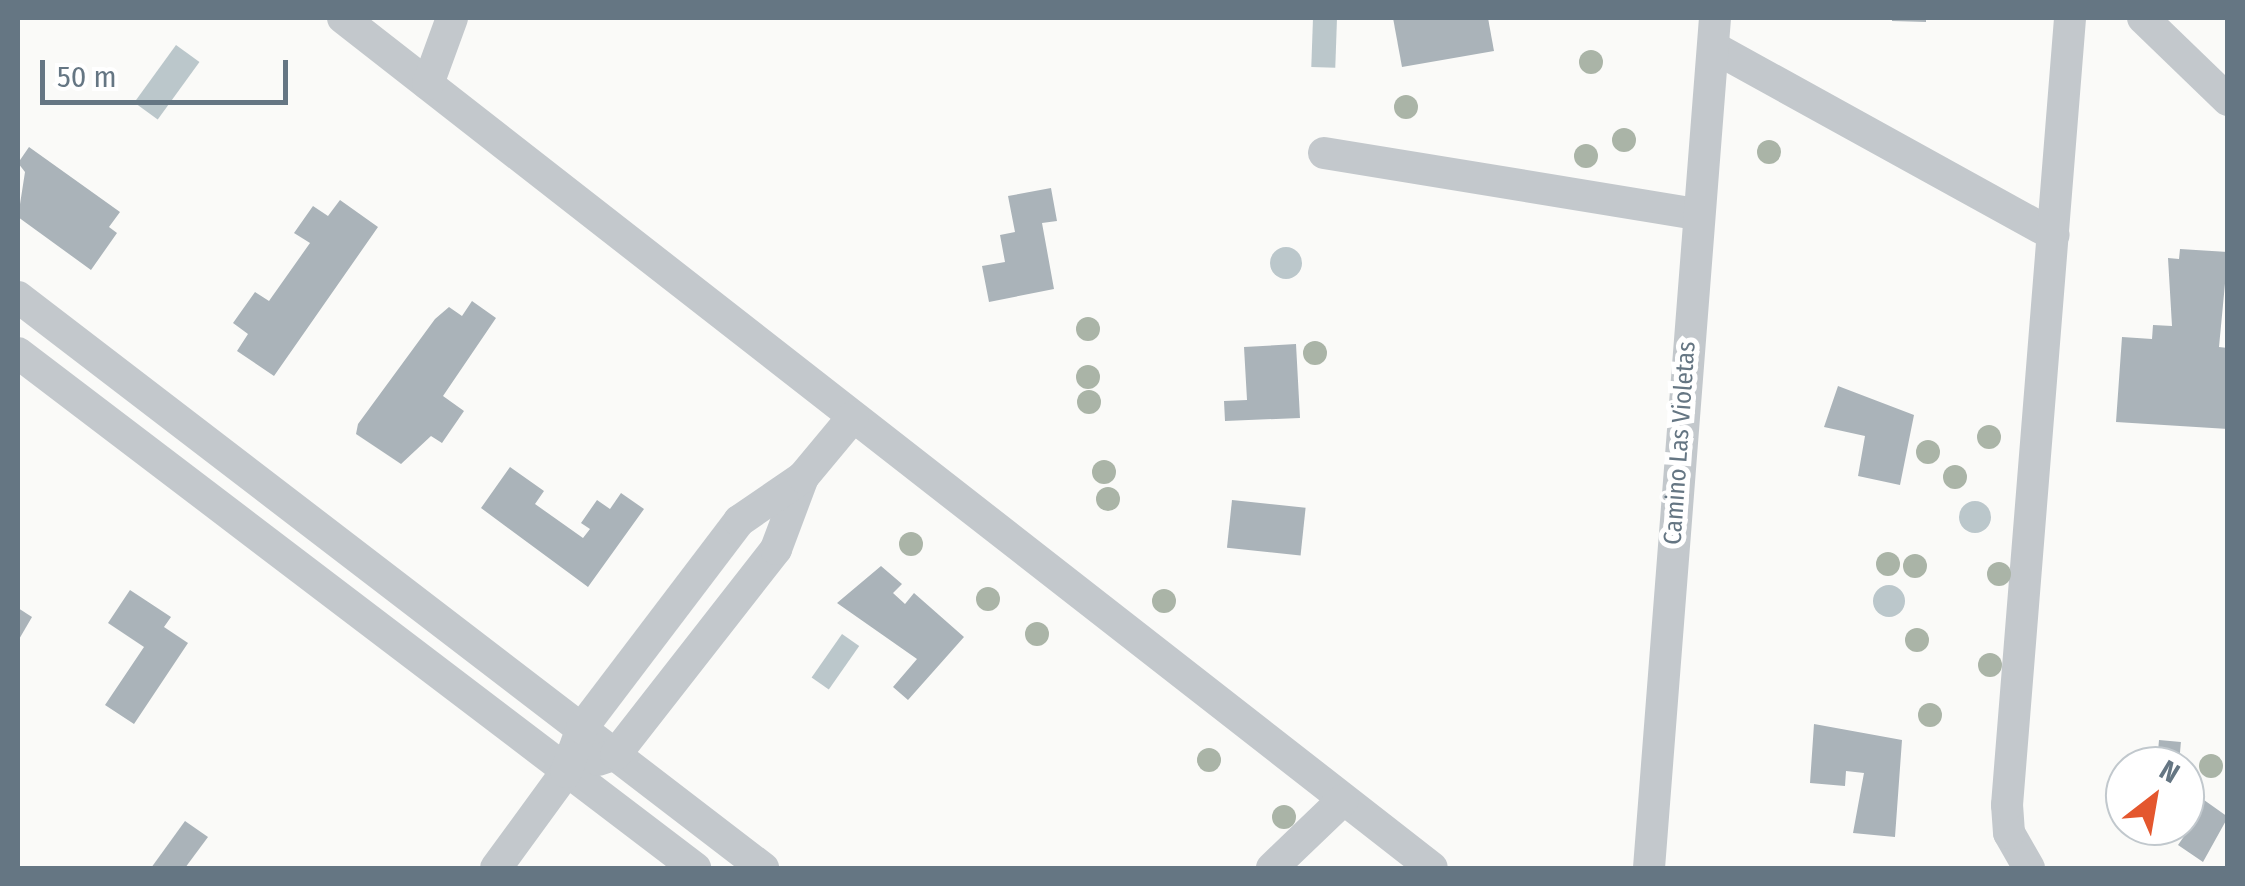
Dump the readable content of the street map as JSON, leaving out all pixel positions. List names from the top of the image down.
{
  "streets": {
    "street": ["Camino Las Violetas"]
  },
  "scale_bar": "50 m",
  "north": "top right"
}
